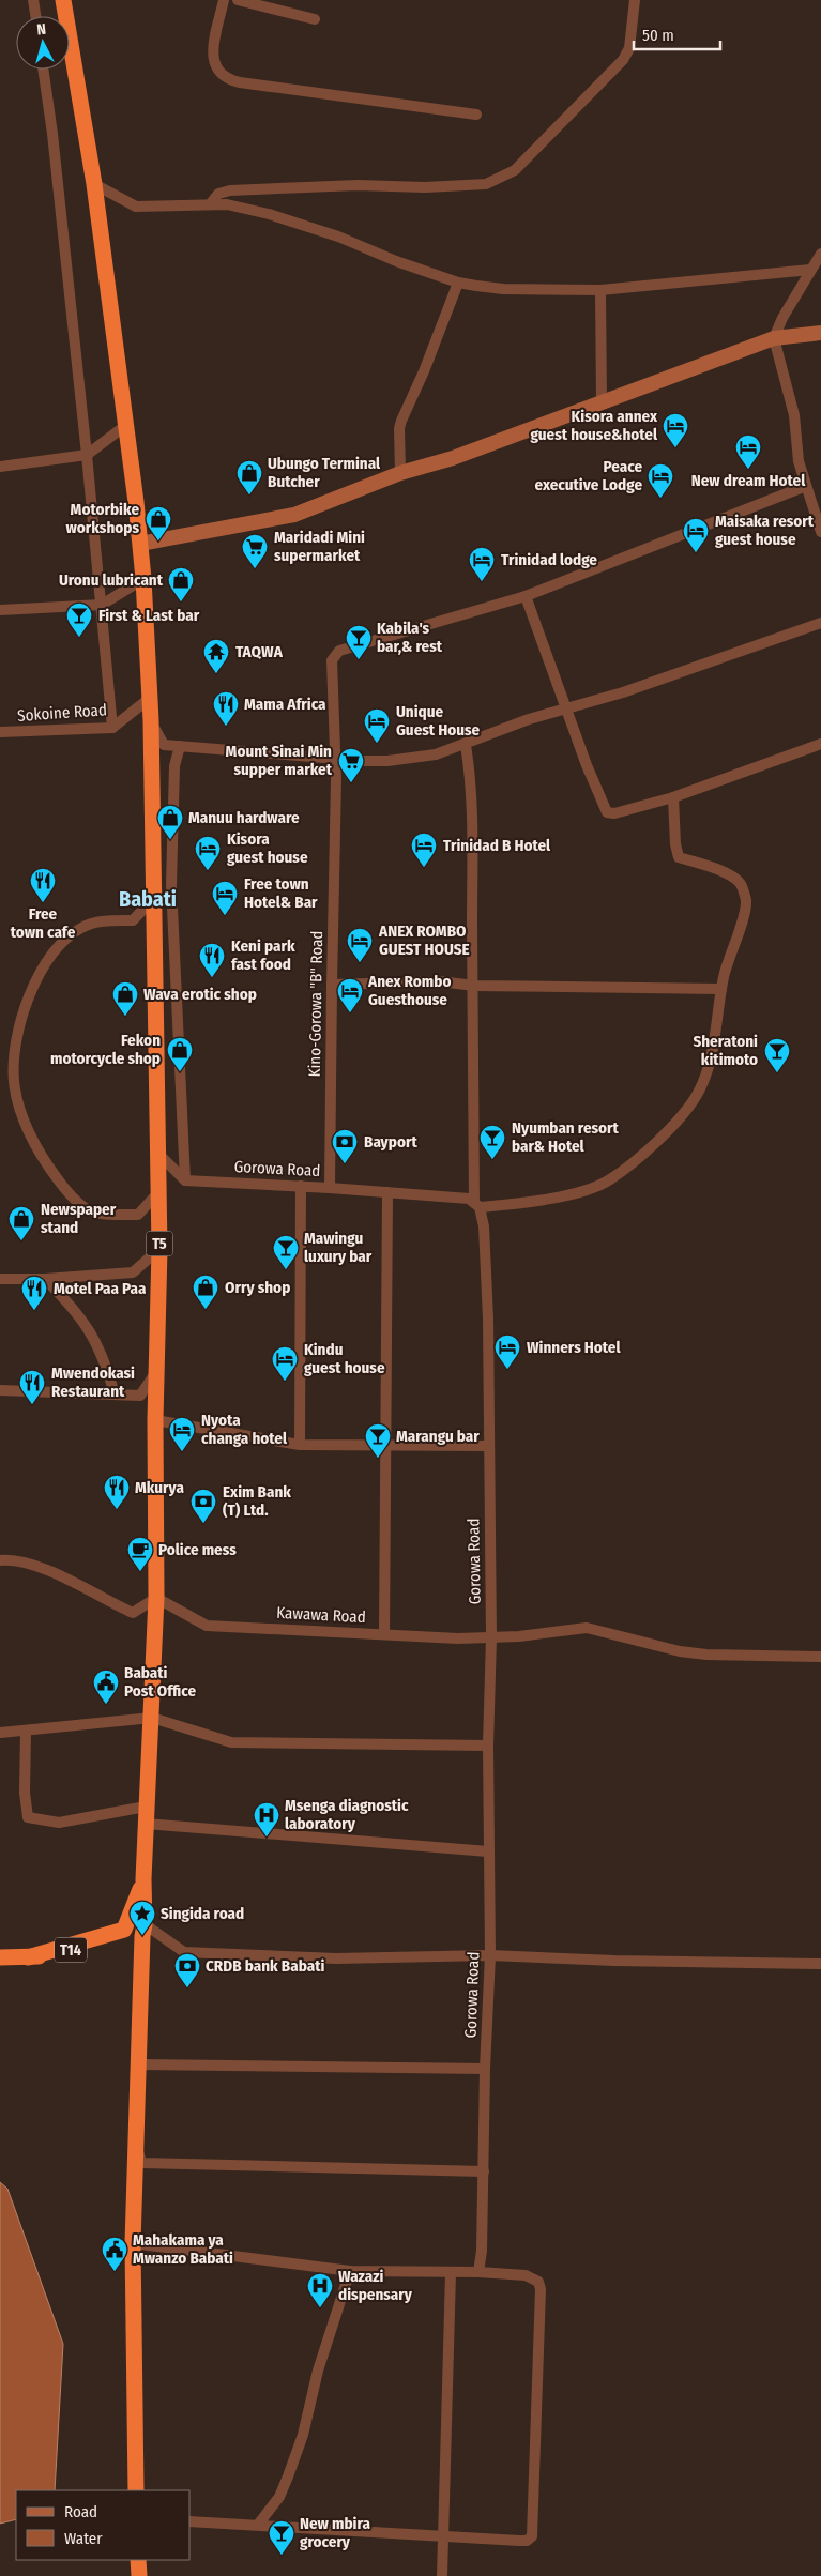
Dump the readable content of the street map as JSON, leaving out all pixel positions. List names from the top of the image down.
{
  "streets": {
    "highway": ["T5", "T14"],
    "street": [
      "Sokoine Road",
      "Kino-Gorowa \"B\" Road",
      "Gorowa Road",
      "Kawawa Road"
    ]
  },
  "crossings": [
    ["Sokoine Road", "T5"],
    ["Kino-Gorowa \"B\" Road", "Gorowa Road"],
    ["Gorowa Road", "Kawawa Road"],
    ["T5", "Kawawa Road"],
    ["T5", "T14"]
  ],
  "districts": ["Babati"],
  "places": {
    "hotel": [
      "Kisora annex guest house&hotel",
      "New dream Hotel",
      "Peace executive Lodge",
      "Maisaka resort guest house",
      "Trinidad lodge",
      "Unique Guest House",
      "Trinidad B Hotel",
      "Kisora guest house",
      "Free town Hotel& Bar",
      "ANEX ROMBO GUEST HOUSE",
      "Anex Rombo Guesthouse",
      "Winners Hotel",
      "Kindu guest house",
      "Nyota changa hotel"
    ],
    "shop": [
      "Ubungo Terminal Butcher",
      "Motorbike workshops",
      "Uronu lubricant",
      "Manuu hardware",
      "Wava erotic shop",
      "Fekon motorcycle shop",
      "Newspaper stand",
      "Orry shop"
    ],
    "supermarket": ["Maridadi Mini supermarket", "Mount Sinai Min supper market"],
    "bar": [
      "First & Last bar",
      "Kabila's bar,& rest",
      "Sheratoni kitimoto",
      "Nyumban resort bar& Hotel",
      "Mawingu luxury bar",
      "Marangu bar",
      "New mbira grocery"
    ],
    "temple": ["TAQWA"],
    "restaurant": [
      "Mama Africa",
      "Free town cafe",
      "Keni park fast food",
      "Motel Paa Paa",
      "Mwendokasi Restaurant",
      "Mkurya"
    ],
    "bank": ["Bayport", "Exim Bank (T) Ltd.", "CRDB bank Babati"],
    "cafe": ["Police mess"],
    "public building": ["Babati Post Office", "Mahakama ya Mwanzo Babati"],
    "hospital": ["Msenga diagnostic laboratory", "Wazazi dispensary"],
    "place": ["Singida road"]
  },
  "legend": ["Road", "Water"],
  "scale_bar": "50 m",
  "north": "top"
}
